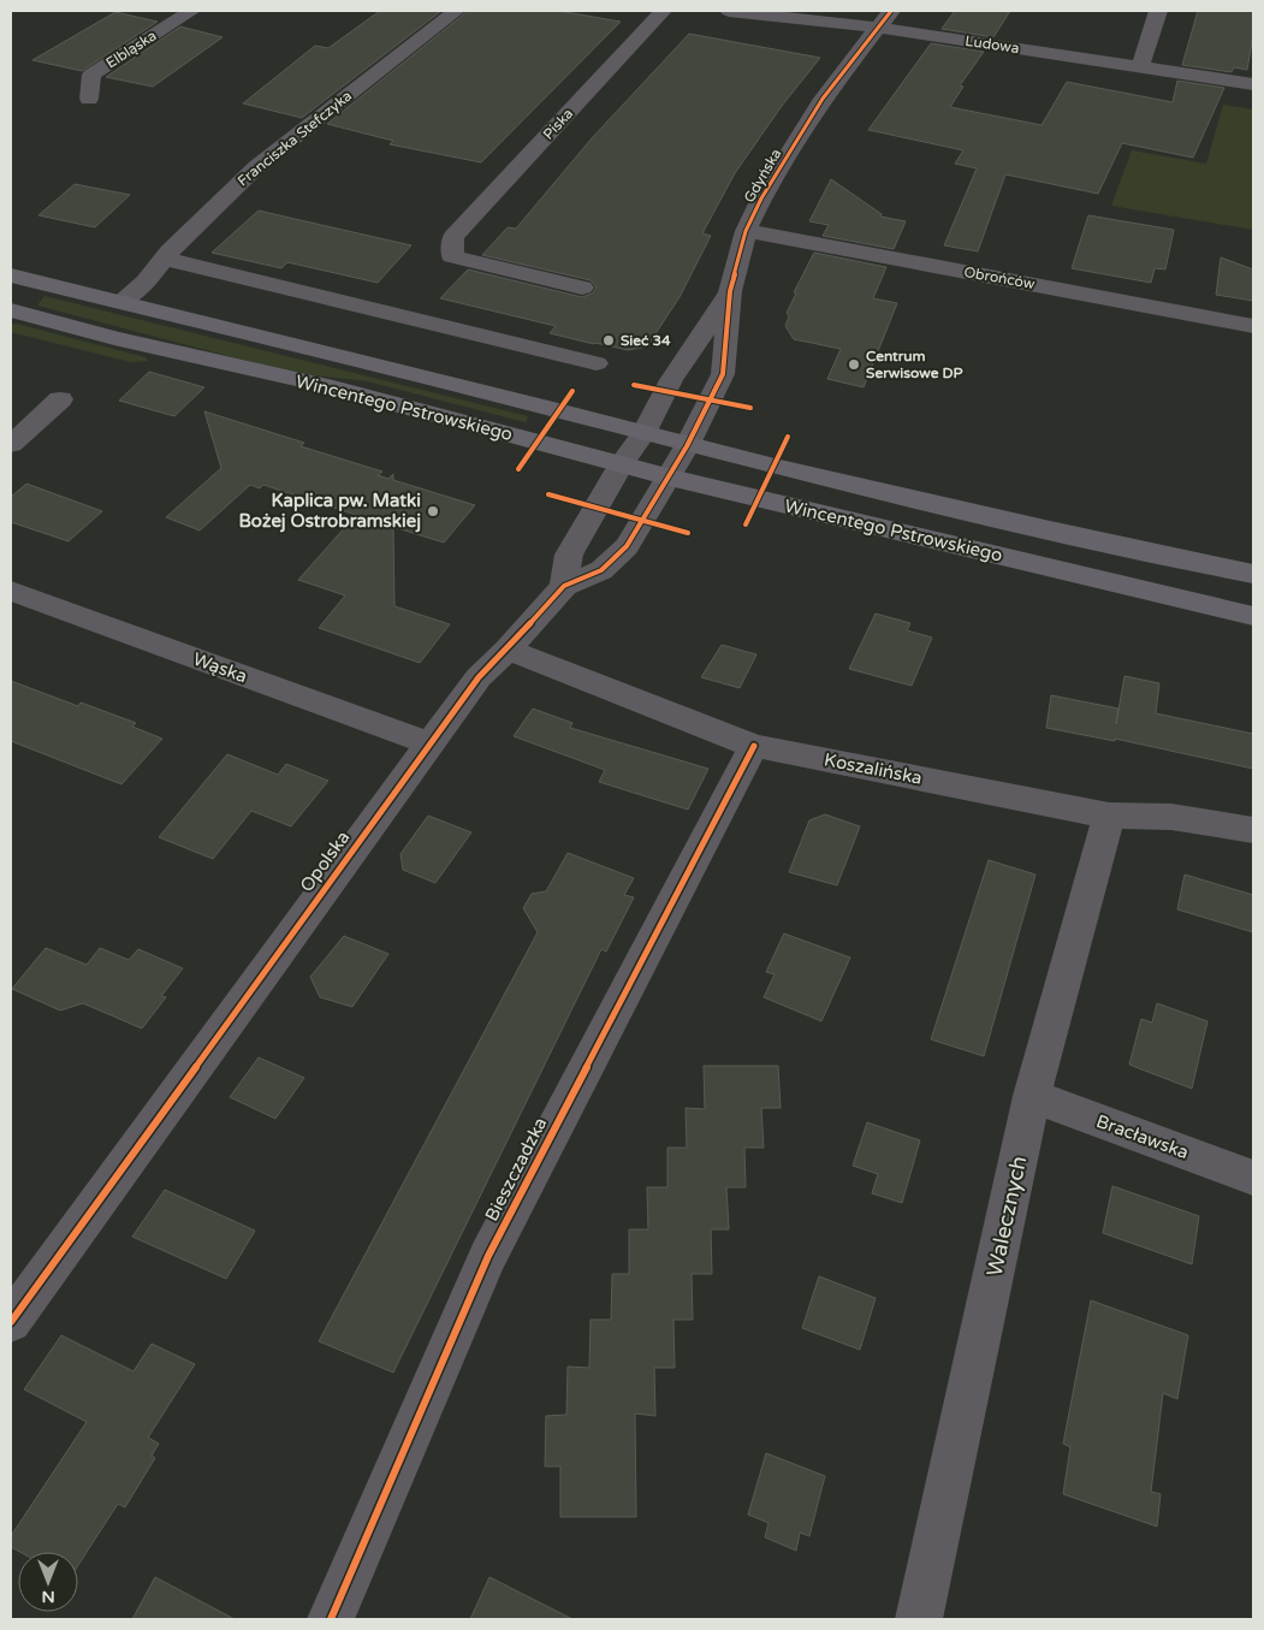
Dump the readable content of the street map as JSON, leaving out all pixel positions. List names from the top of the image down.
{
  "streets": {
    "main road": ["Wincentego Pstrowskiego"],
    "street": [
      "Ludowa",
      "Elbląska",
      "Piska",
      "Franciszka Stefczyka",
      "Gdyńska",
      "Obrońców",
      "Wąska",
      "Koszalińska",
      "Opolska",
      "Bracławska",
      "Bieszczadzka",
      "Walecznych"
    ]
  },
  "crossings": [
    ["Ludowa", "Gdyńska"],
    ["Franciszka Stefczyka", "Wincentego Pstrowskiego"],
    ["Gdyńska", "Obrońców"],
    ["Gdyńska", "Wincentego Pstrowskiego"],
    ["Gdyńska", "Opolska"],
    ["Wincentego Pstrowskiego", "Opolska"],
    ["Wąska", "Opolska"],
    ["Koszalińska", "Opolska"],
    ["Koszalińska", "Bieszczadzka"],
    ["Koszalińska", "Walecznych"],
    ["Bracławska", "Walecznych"]
  ],
  "places": ["Sieć 34", "Centrum Serwisowe DP", "Kaplica pw. Matki Bożej Ostrobramskiej"],
  "north": "bottom"
}
